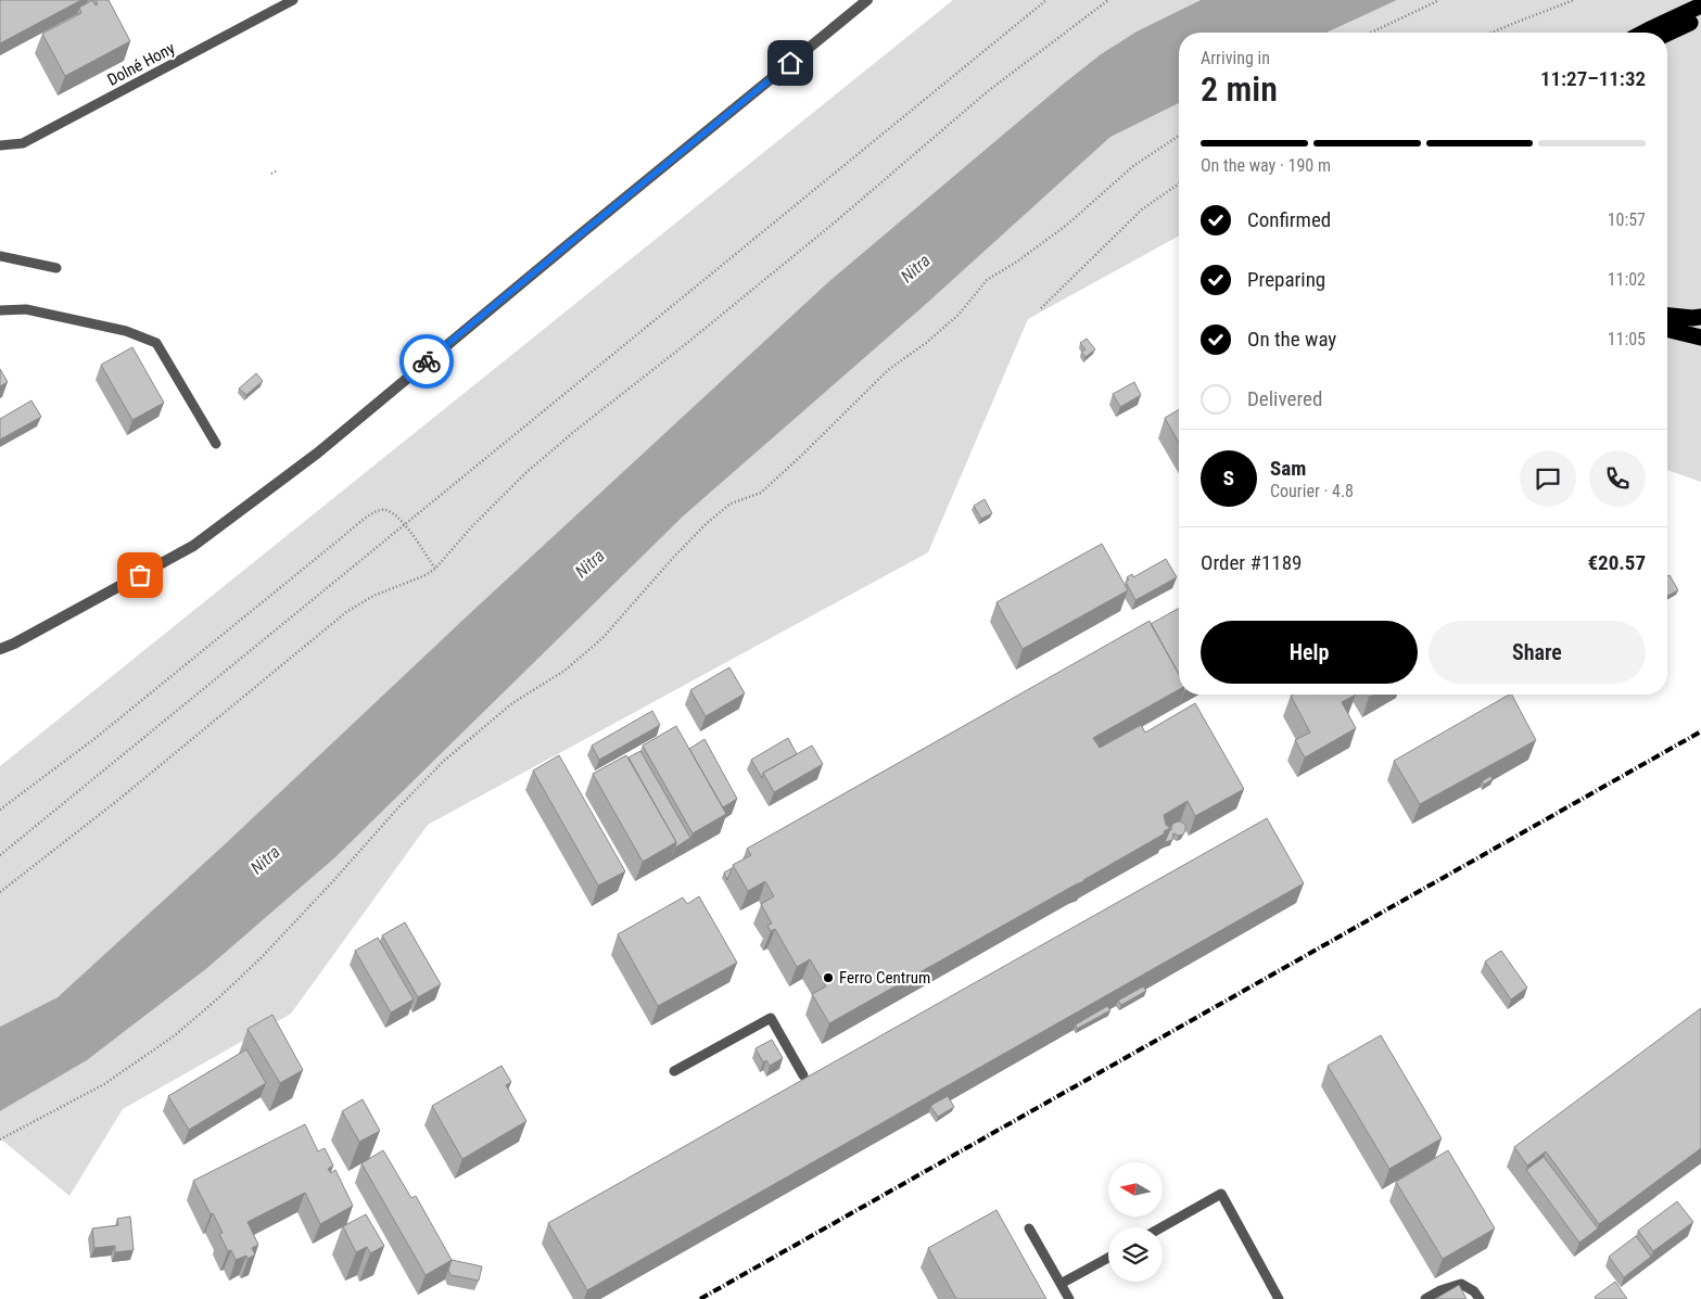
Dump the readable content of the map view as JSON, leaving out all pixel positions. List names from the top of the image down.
{
  "streets": {
    "lane": ["Dolné Hony"]
  },
  "water": ["Nitra"],
  "places": ["Ferro Centrum"],
  "north": "left",
  "page": {
    "heading": ["2 min", "Arriving in", "11:27–11:32"],
    "panel": [
      "Sam",
      "Courier · 4.8",
      "Order #1189",
      "€20.57"
    ],
    "bar": "On the way · 190 m",
    "list": [
      ["Confirmed", "10:57"],
      ["Preparing", "11:02"],
      ["On the way", "11:05"],
      "Delivered"
    ],
    "round": "S",
    "buttons": ["Help", "Share"]
  }
}
